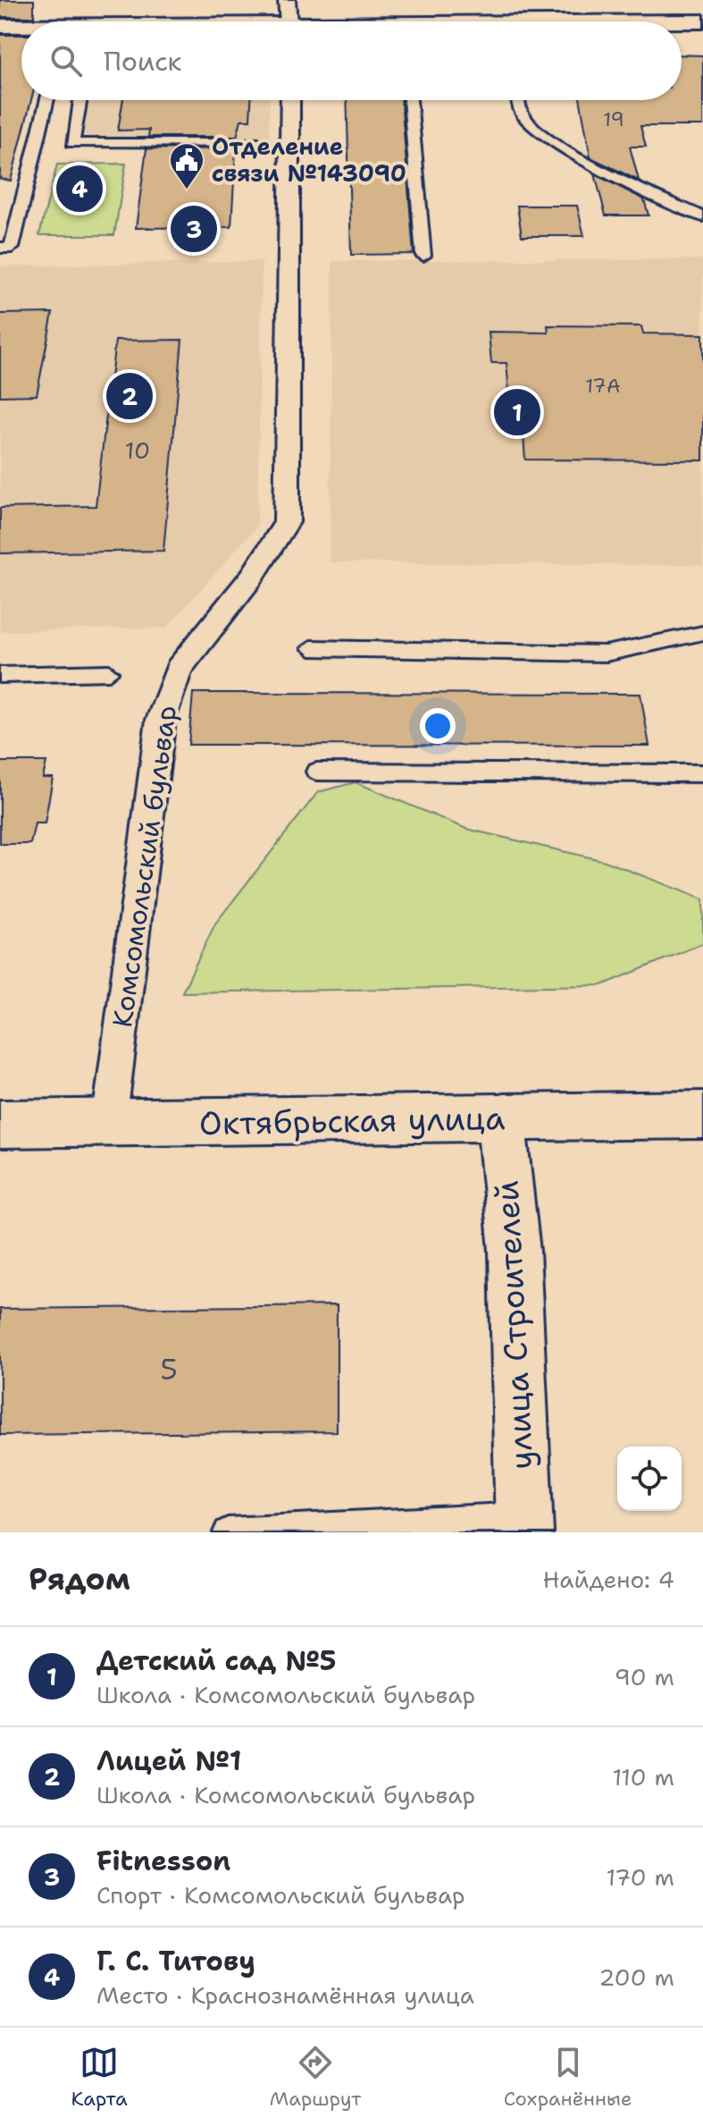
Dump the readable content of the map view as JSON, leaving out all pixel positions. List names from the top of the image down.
{
  "streets": {
    "street": ["Комсомольский бульвар", "Октябрьская улица", "улица Строителей"]
  },
  "crossings": [
    ["Комсомольский бульвар", "Октябрьская улица"],
    ["Октябрьская улица", "улица Строителей"]
  ],
  "places": {
    "public building": ["Отделение связи №143090"]
  },
  "house_numbers": [
    "19",
    "17А",
    "10",
    "5"
  ],
  "page": {
    "search": "Поиск",
    "pins": [
      "4",
      "3",
      "2",
      "1"
    ],
    "heading": ["Рядом", "Найдено: 4"],
    "list": [
      {
        "mark": "1",
        "name": "Детский сад №5",
        "note": "Школа · Комсомольский бульвар",
        "value": "90 m"
      },
      {
        "mark": "2",
        "name": "Лицей №1",
        "note": "Школа · Комсомольский бульвар",
        "value": "110 m"
      },
      {
        "mark": "3",
        "name": "Fitnesson",
        "note": "Спорт · Комсомольский бульвар",
        "value": "170 m"
      },
      {
        "mark": "4",
        "name": "Г. С. Титову",
        "note": "Место · Краснознамённая улица",
        "value": "200 m"
      }
    ],
    "nav": ["Карта", "Маршрут", "Сохранённые"]
  }
}
